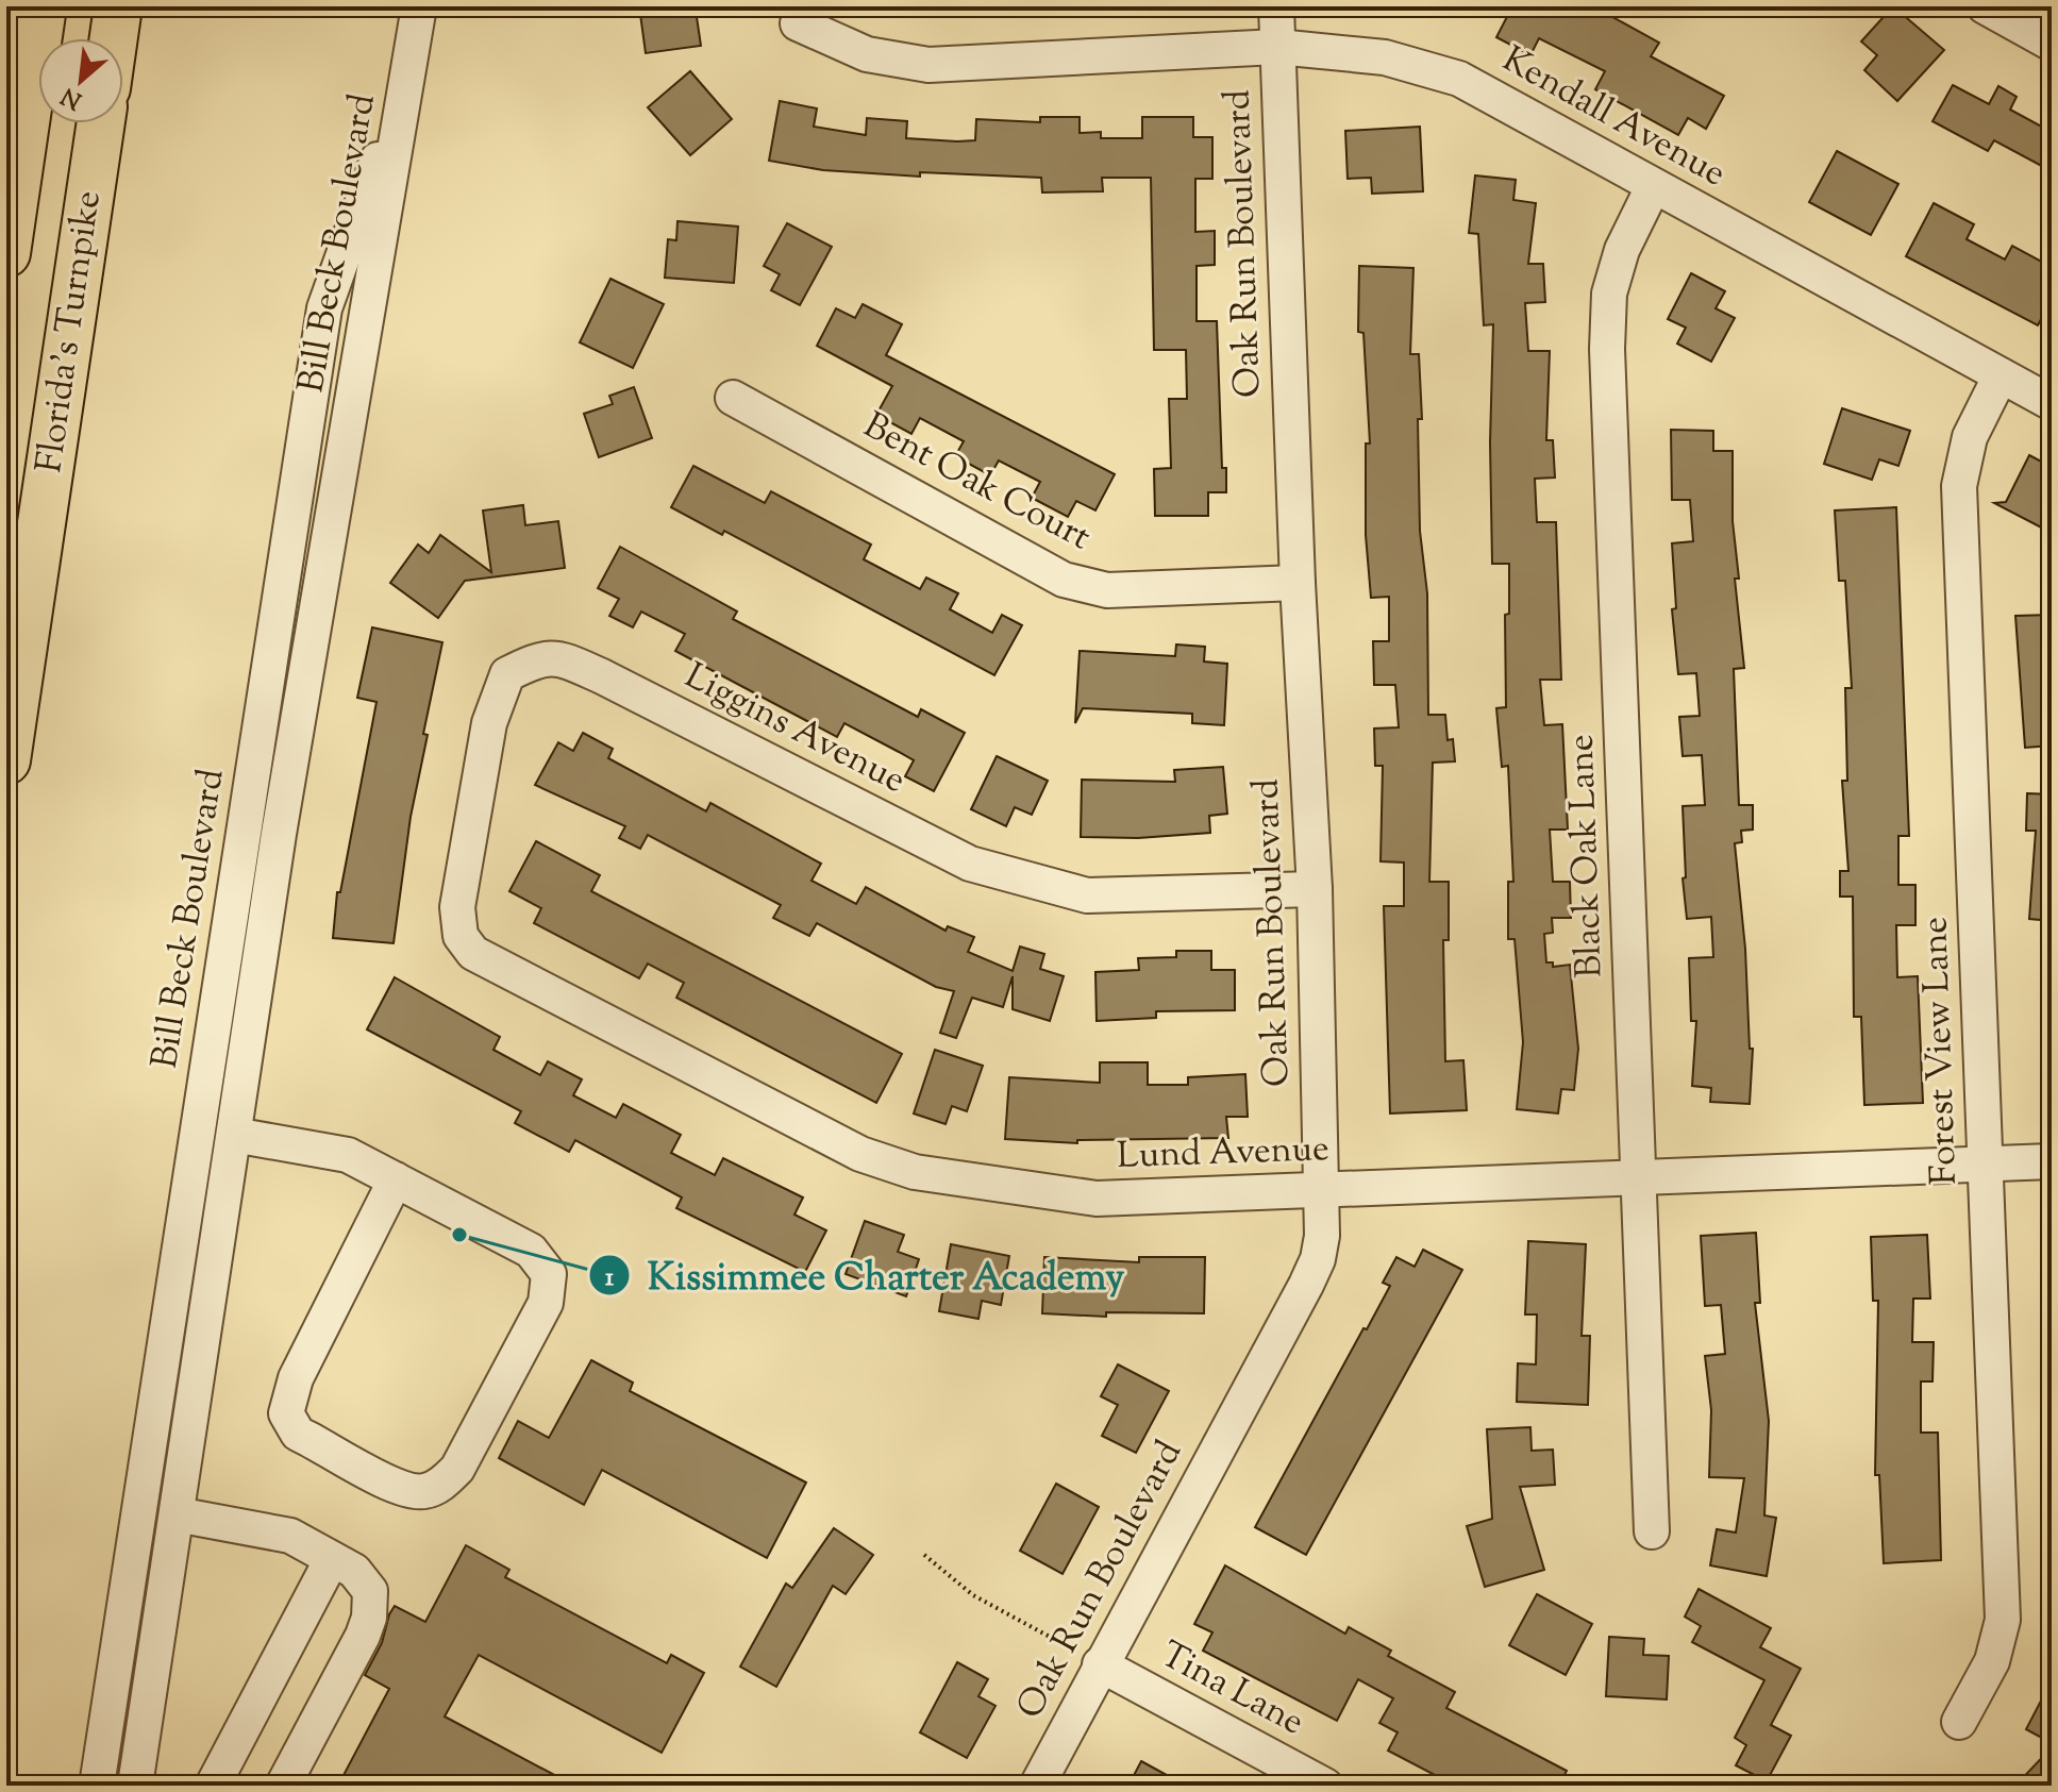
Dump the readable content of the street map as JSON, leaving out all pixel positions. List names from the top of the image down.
{
  "streets": {
    "highway": ["Florida's Turnpike"],
    "street": [
      "Kendall Avenue",
      "Bill Beck Boulevard",
      "Oak Run Boulevard",
      "Bent Oak Court",
      "Liggins Avenue",
      "Black Oak Lane",
      "Forest View Lane",
      "Lund Avenue",
      "Tina Lane"
    ]
  },
  "crossings": [
    ["Kendall Avenue", "Oak Run Boulevard"],
    ["Kendall Avenue", "Black Oak Lane"],
    ["Kendall Avenue", "Forest View Lane"],
    ["Oak Run Boulevard", "Bent Oak Court"],
    ["Oak Run Boulevard", "Liggins Avenue"],
    ["Oak Run Boulevard", "Lund Avenue"],
    ["Oak Run Boulevard", "Tina Lane"],
    ["Liggins Avenue", "Lund Avenue"],
    ["Black Oak Lane", "Lund Avenue"],
    ["Forest View Lane", "Lund Avenue"]
  ],
  "places": ["Kissimmee Charter Academy"],
  "north": "bottom left"
}
